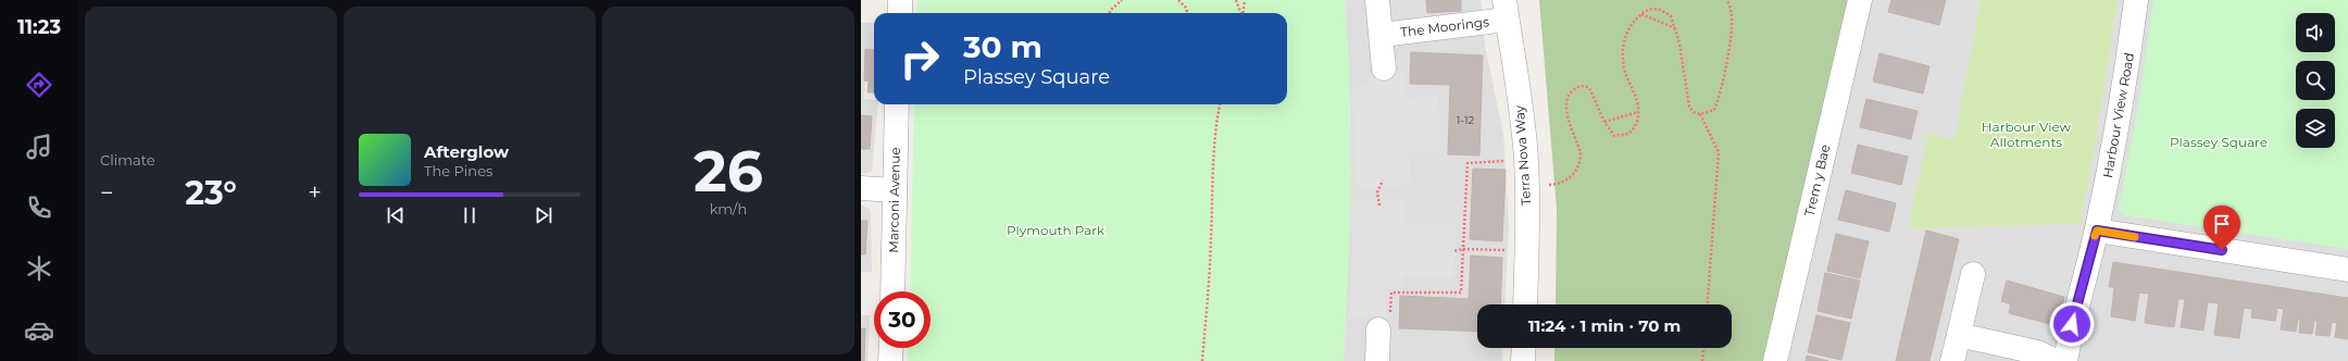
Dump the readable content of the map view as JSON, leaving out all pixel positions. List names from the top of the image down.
{
  "streets": {
    "street": [
      "The Moorings",
      "Harbour View Road",
      "Terra Nova Way",
      "Trem y Bae",
      "Marconi Avenue"
    ]
  },
  "crossings": [
    ["The Moorings", "Terra Nova Way"]
  ],
  "parks": ["Harbour View Allotments", "Plassey Square", "Plymouth Park"],
  "house_numbers": ["1-12"],
  "page": {
    "tabs": "11:23",
    "tile": [
      "Climate",
      ["26", "km/h"]
    ],
    "turn": ["30 m", "Plassey Square"],
    "song": ["Afterglow", "The Pines"],
    "heat": ["−", "23°", "+"],
    "limit": "30",
    "trip": "11:24 · 1 min · 70 m"
  }
}
